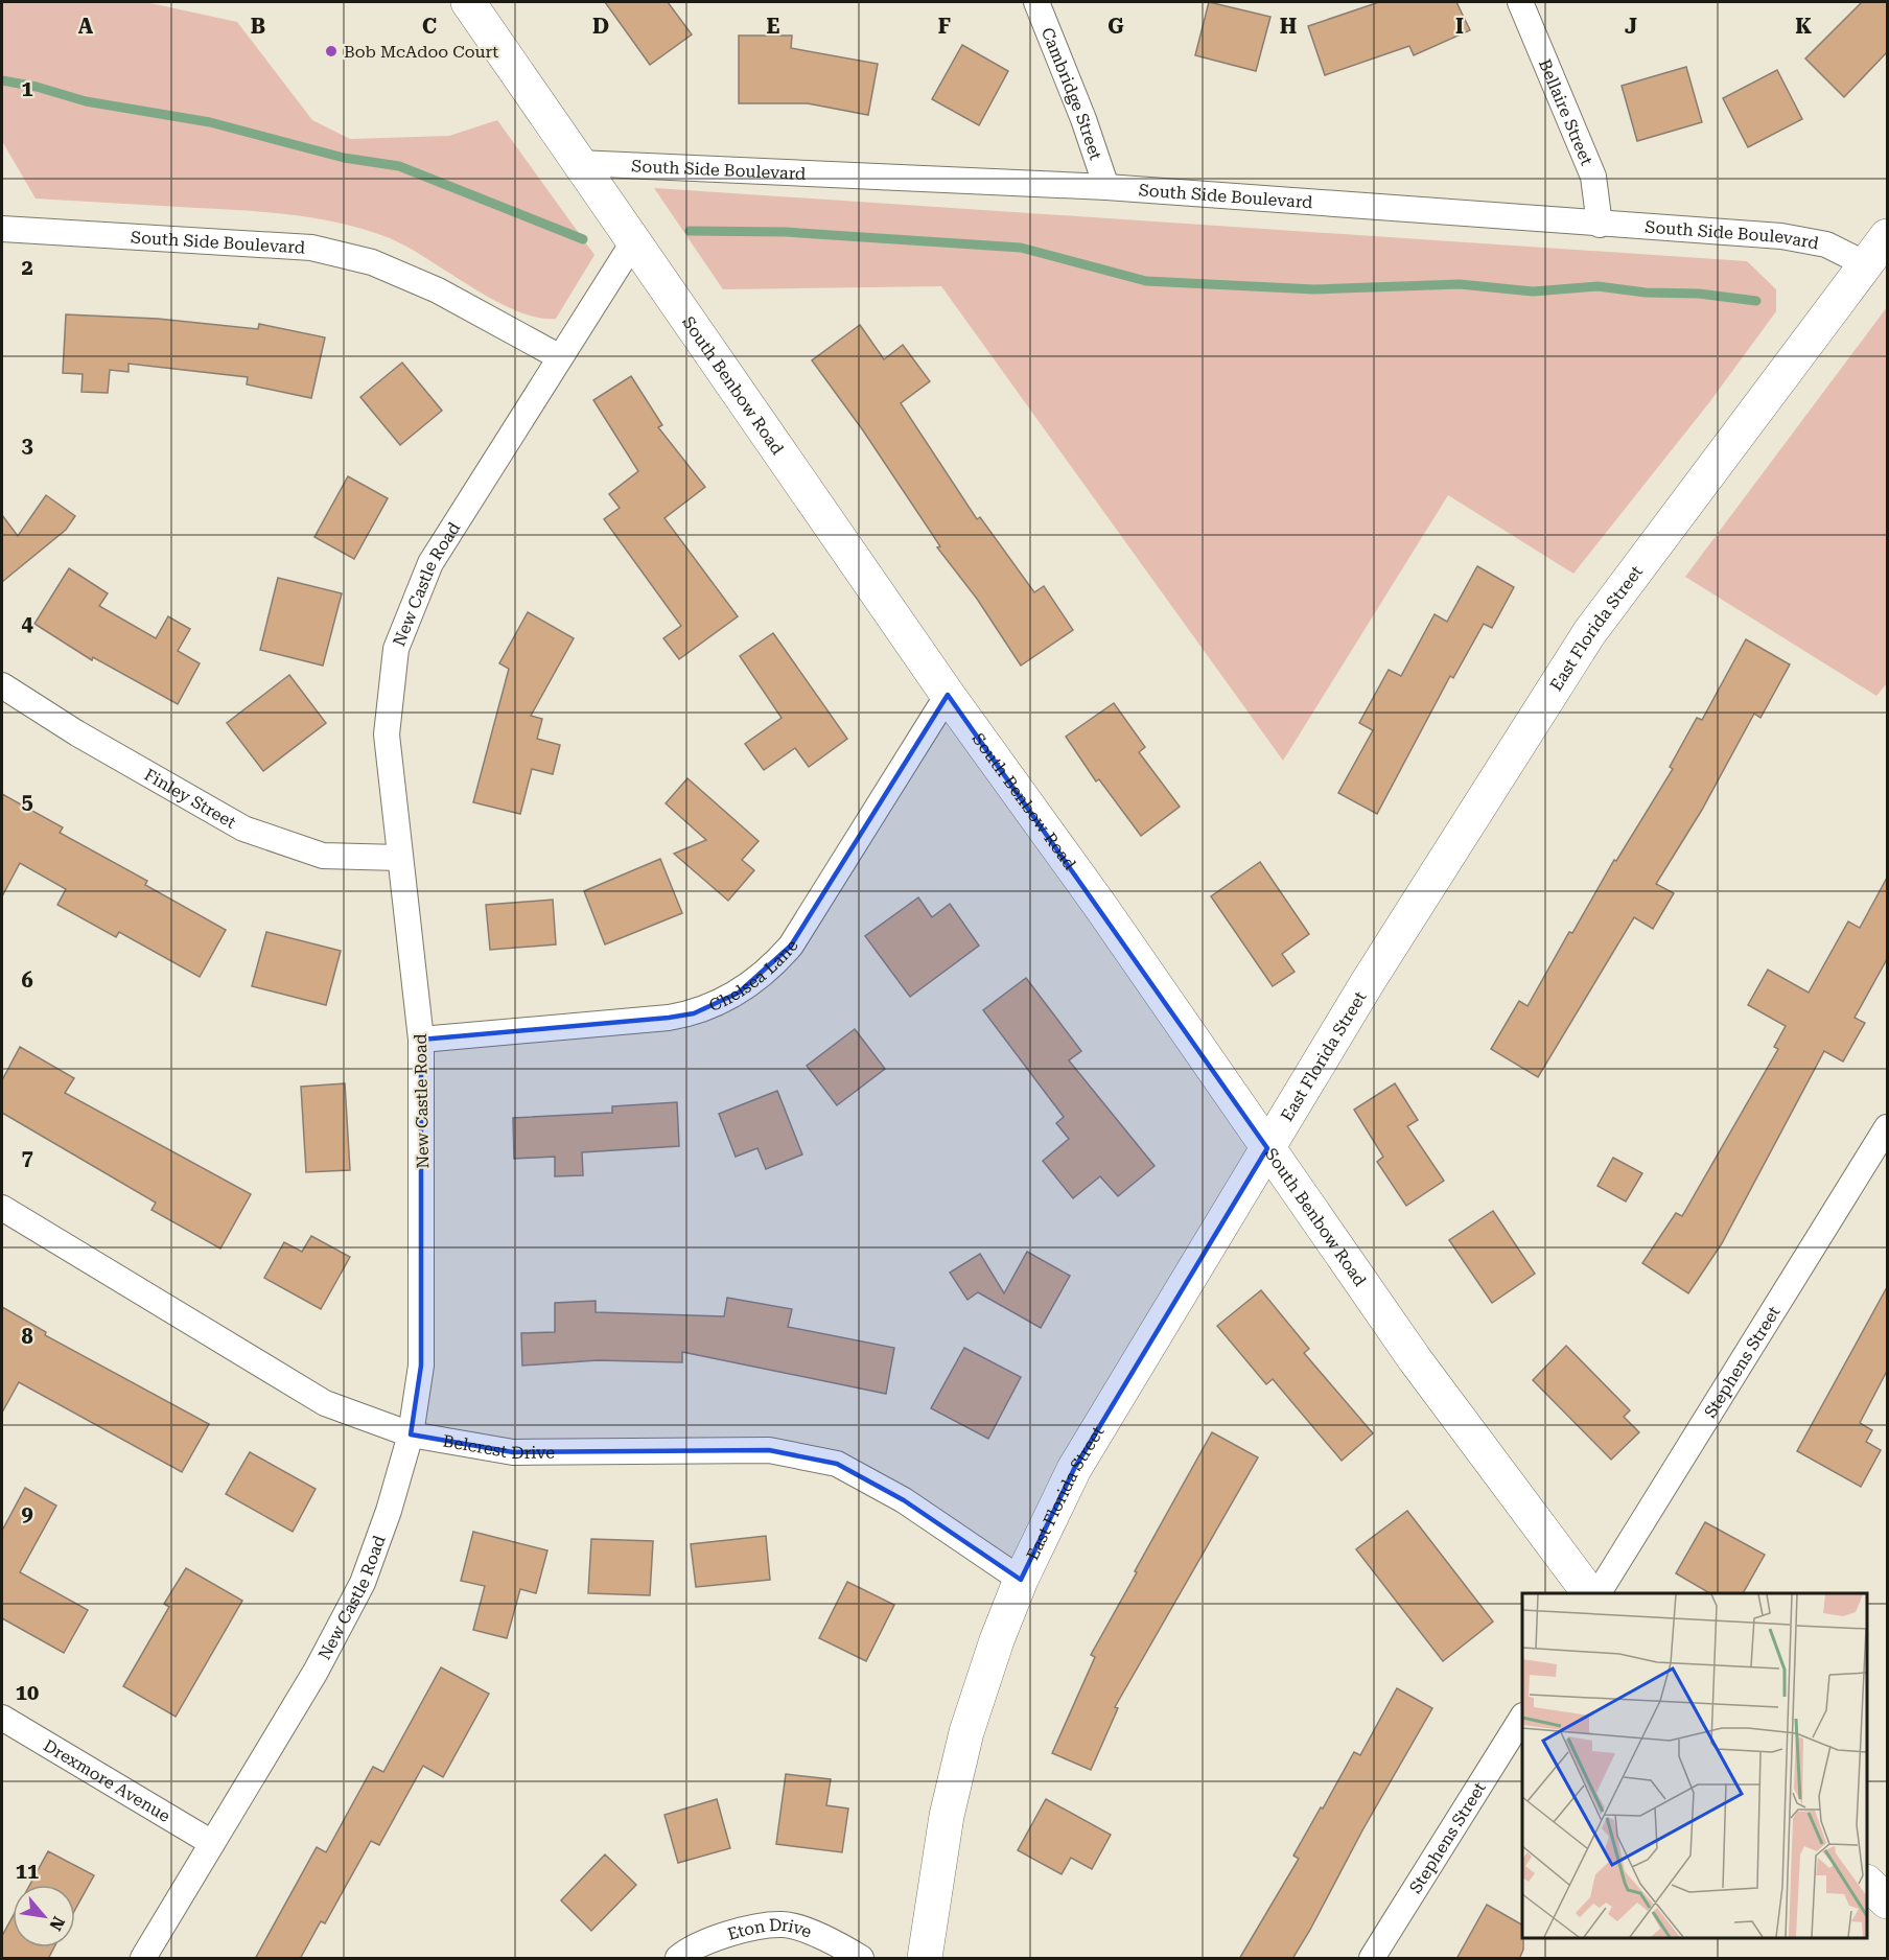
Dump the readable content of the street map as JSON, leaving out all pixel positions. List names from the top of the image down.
{
  "streets": {
    "main road": ["South Benbow Road", "East Florida Street"],
    "street": [
      "Cambridge Street",
      "Bellaire Street",
      "South Side Boulevard",
      "New Castle Road",
      "Finley Street",
      "Chelsea Lane",
      "Stephens Street",
      "Belcrest Drive",
      "Drexmore Avenue",
      "Eton Drive"
    ]
  },
  "crossings": [
    ["Cambridge Street", "South Side Boulevard"],
    ["Bellaire Street", "South Side Boulevard"],
    ["South Side Boulevard", "South Benbow Road"],
    ["South Side Boulevard", "New Castle Road"],
    ["South Side Boulevard", "East Florida Street"],
    ["South Benbow Road", "New Castle Road"],
    ["South Benbow Road", "East Florida Street"],
    ["South Benbow Road", "Chelsea Lane"],
    ["New Castle Road", "Finley Street"],
    ["New Castle Road", "Chelsea Lane"],
    ["New Castle Road", "Belcrest Drive"],
    ["New Castle Road", "Drexmore Avenue"],
    ["East Florida Street", "Belcrest Drive"]
  ],
  "places": ["Bob McAdoo Court"],
  "north": "bottom right",
  "grid": {
    "columns": [
      "A",
      "B",
      "C",
      "D",
      "E",
      "F",
      "G",
      "H",
      "I",
      "J",
      "K"
    ],
    "rows": [
      "1",
      "2",
      "3",
      "4",
      "5",
      "6",
      "7",
      "8",
      "9",
      "10",
      "11"
    ]
  }
}
